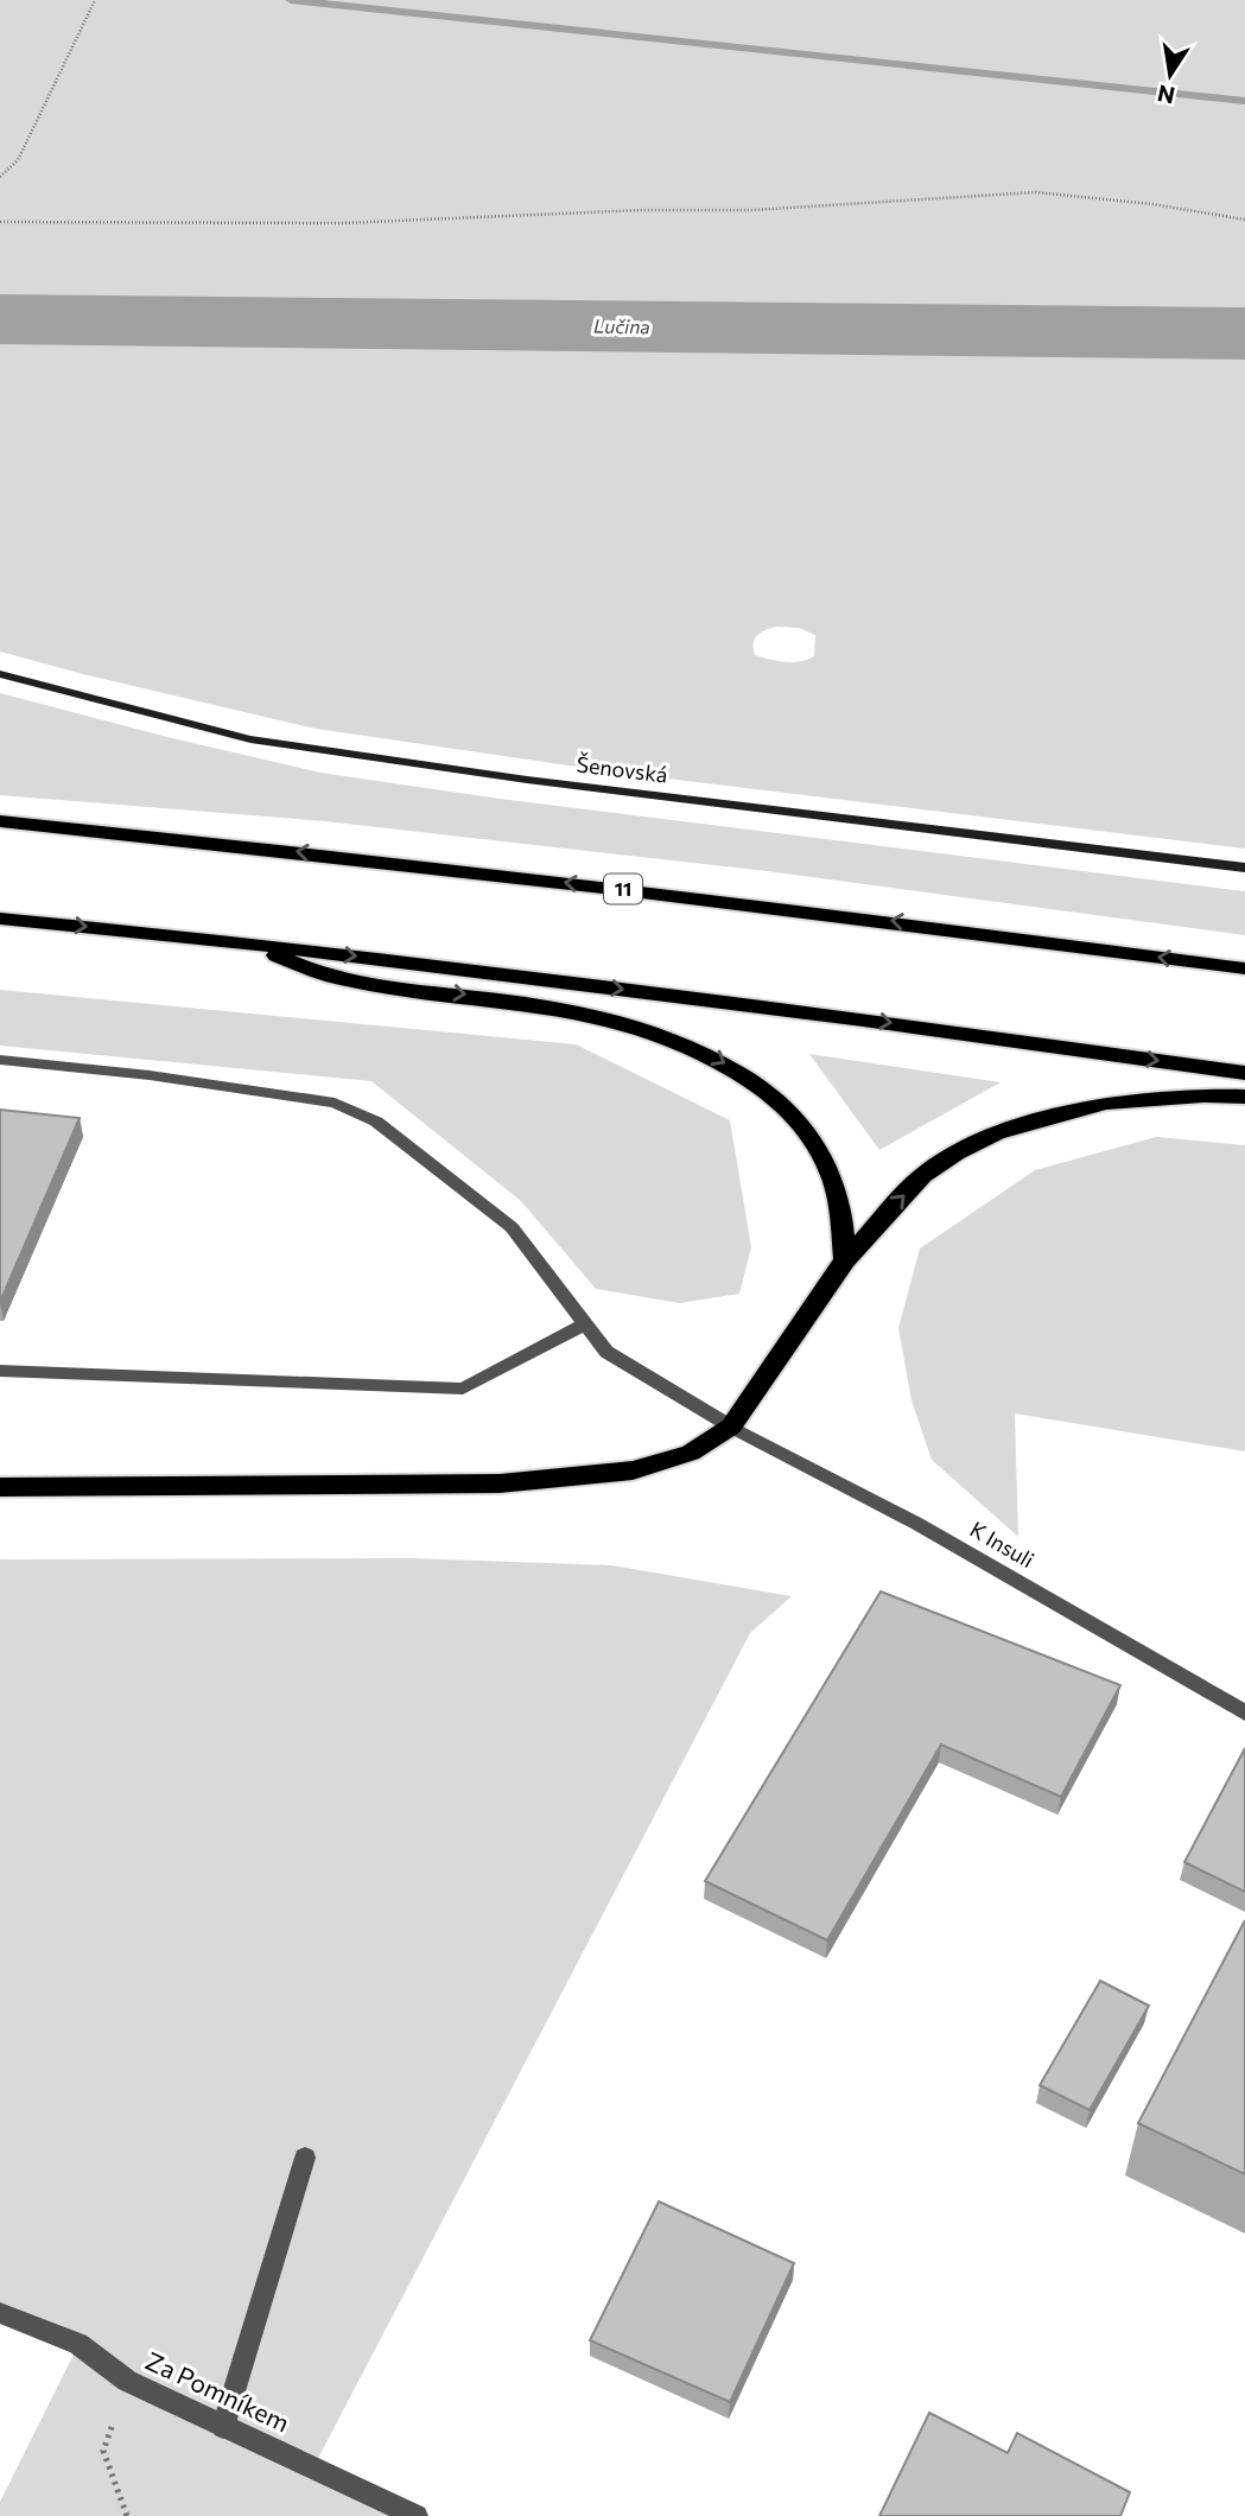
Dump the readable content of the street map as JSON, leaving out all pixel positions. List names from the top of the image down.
{
  "streets": {
    "highway": ["11"],
    "main road": ["Šenovská"],
    "street": ["K Insuli", "Za Pomníkem"]
  },
  "water": ["Lučina"],
  "north": "bottom"
}
